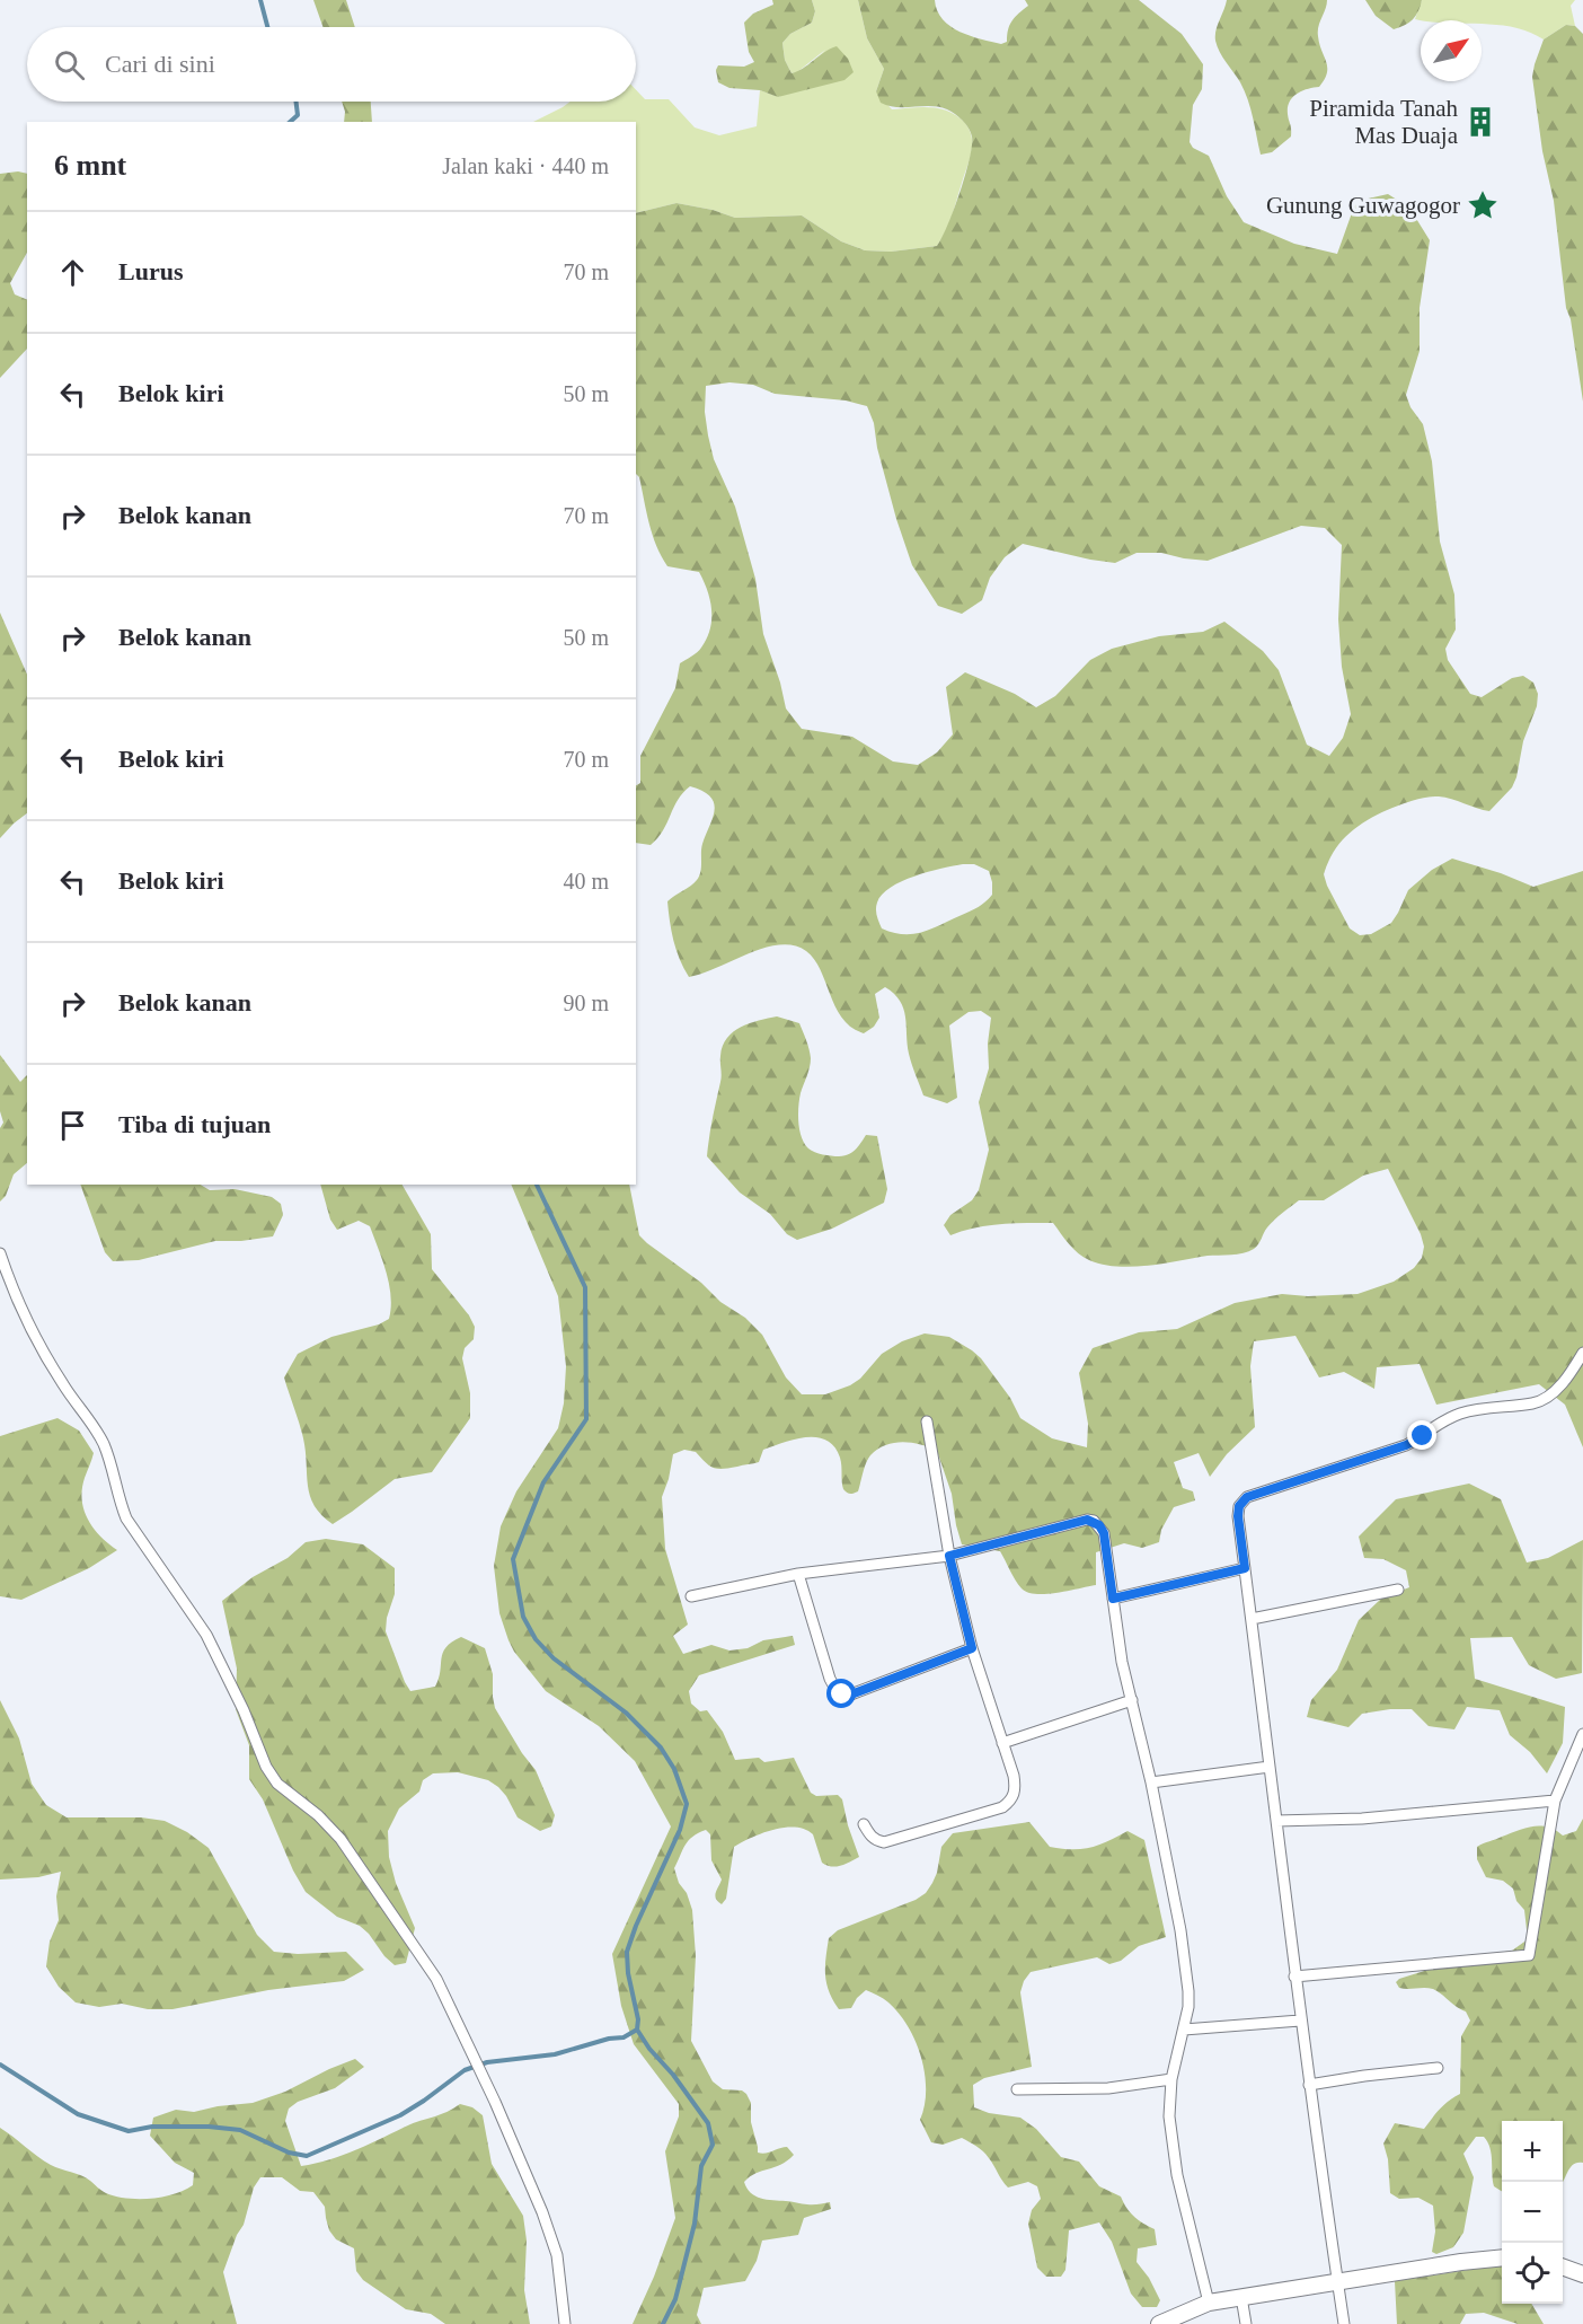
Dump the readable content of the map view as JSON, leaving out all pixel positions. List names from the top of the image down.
{
  "places": {
    "building": ["Piramida Tanah Mas Duaja"],
    "place": ["Gunung Guwagogor"]
  },
  "north": "top right",
  "page": {
    "search": "Cari di sini",
    "heading": ["6 mnt", "Jalan kaki · 440 m"],
    "list": [
      ["Lurus", "70 m"],
      ["Belok kiri", "50 m"],
      ["Belok kanan", "70 m"],
      ["Belok kanan", "50 m"],
      ["Belok kiri", "70 m"],
      ["Belok kiri", "40 m"],
      ["Belok kanan", "90 m"],
      "Tiba di tujuan"
    ],
    "map_buttons": ["+", "−"]
  }
}
